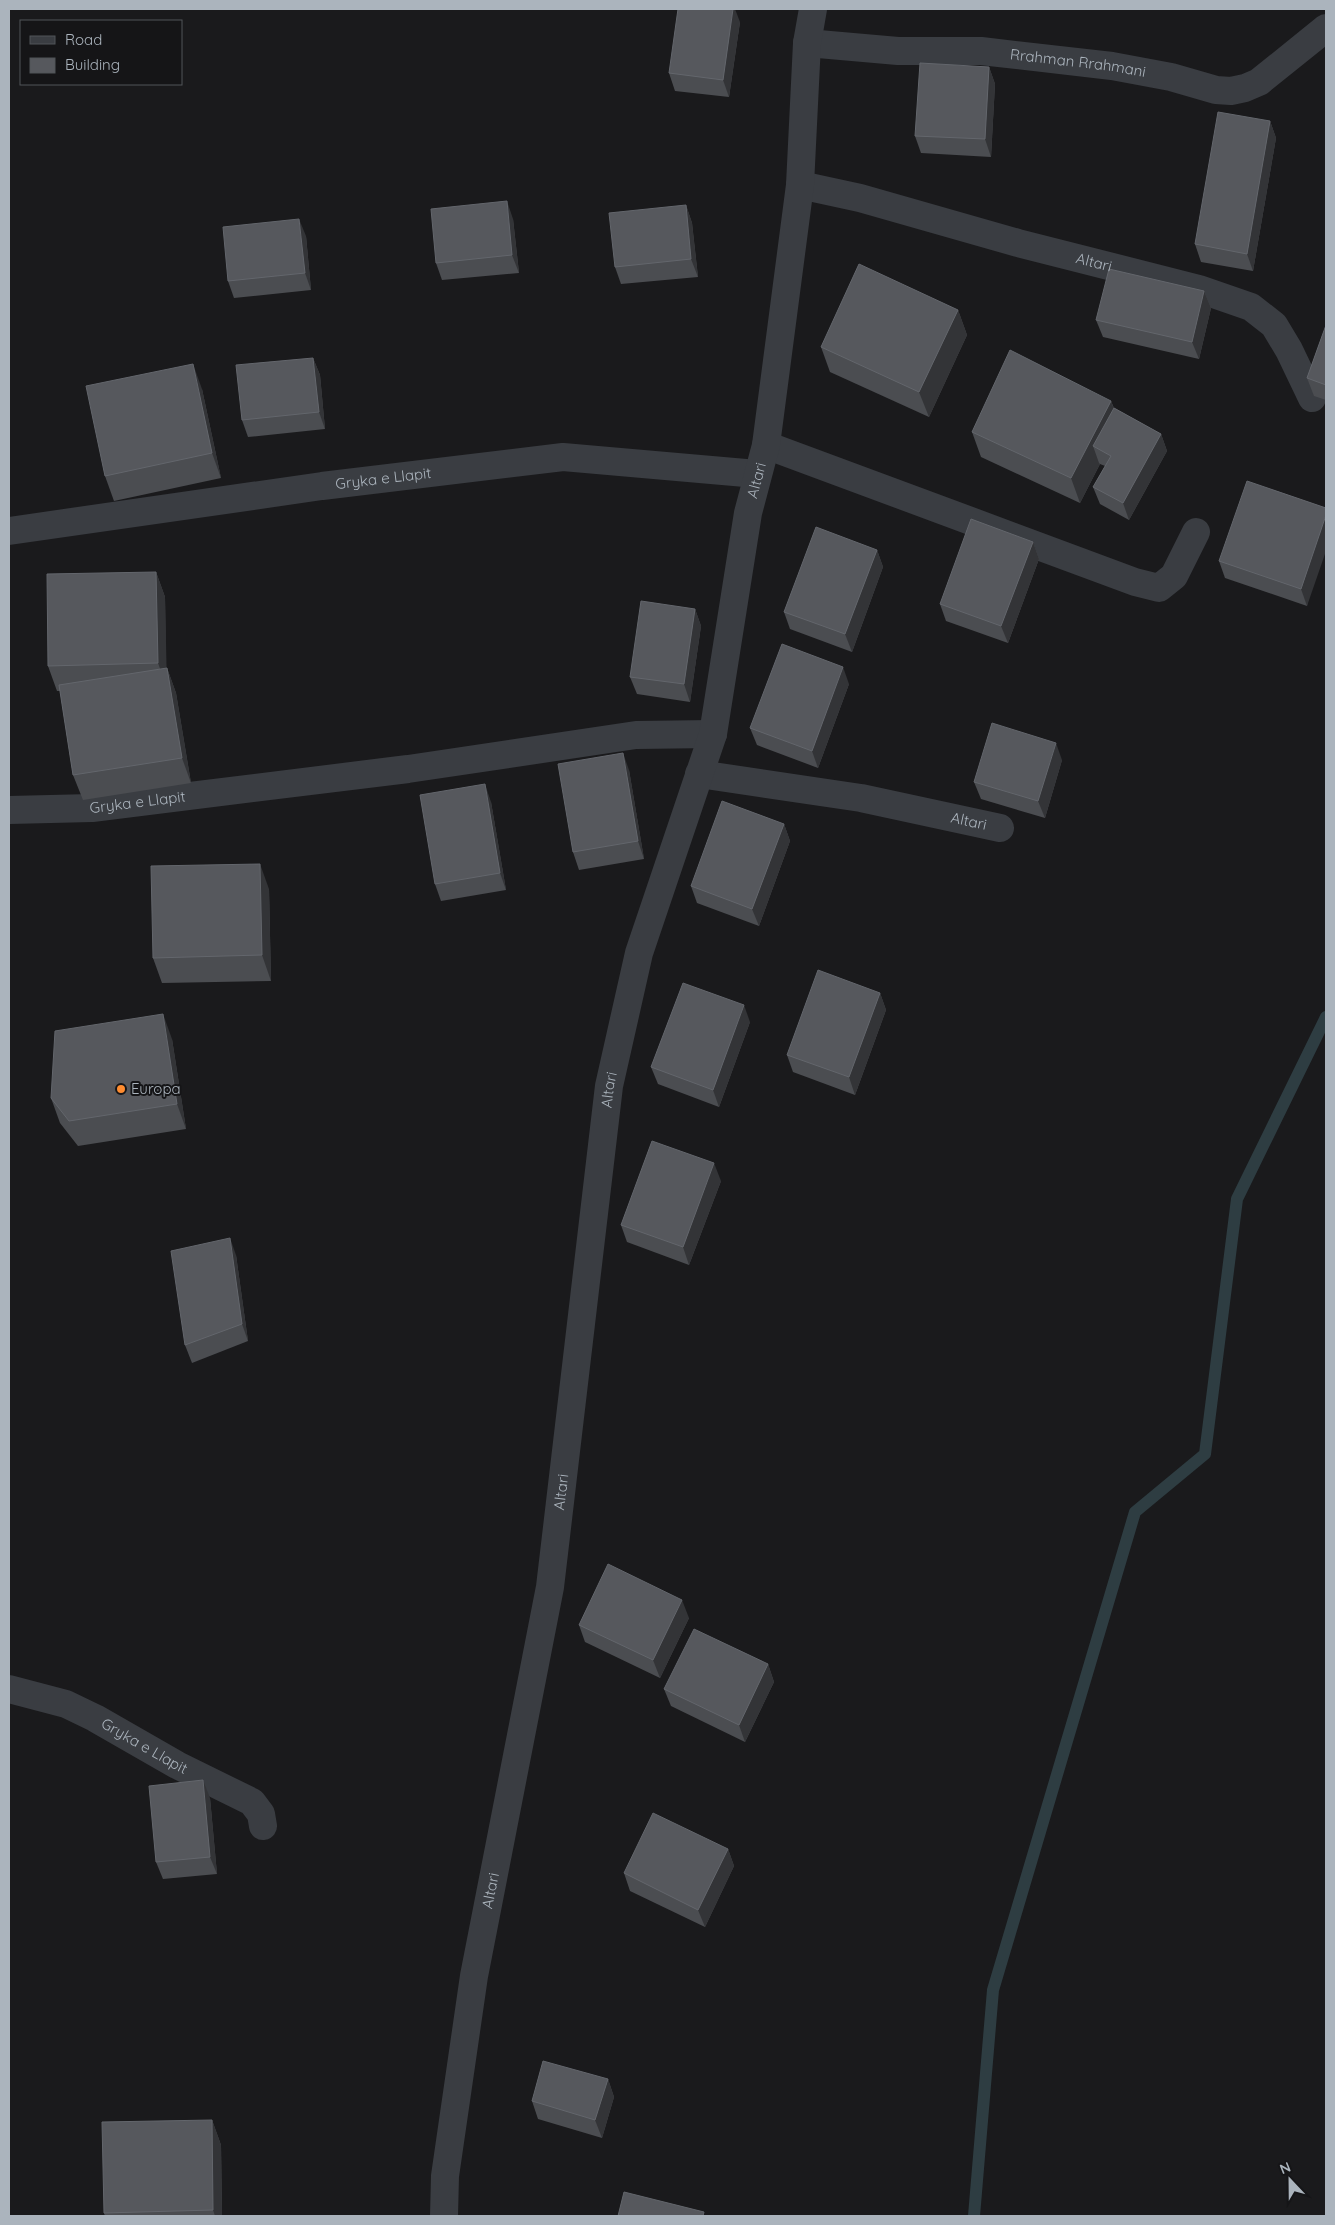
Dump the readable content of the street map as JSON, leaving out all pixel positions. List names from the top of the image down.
{
  "streets": {
    "street": ["Rrahman Rrahmani", "Altari", "Gryka e Llapit"]
  },
  "crossings": [
    ["Rrahman Rrahmani", "Altari"],
    ["Altari", "Gryka e Llapit"]
  ],
  "places": ["Europa"],
  "legend": ["Road", "Building"],
  "north": "top"
}
